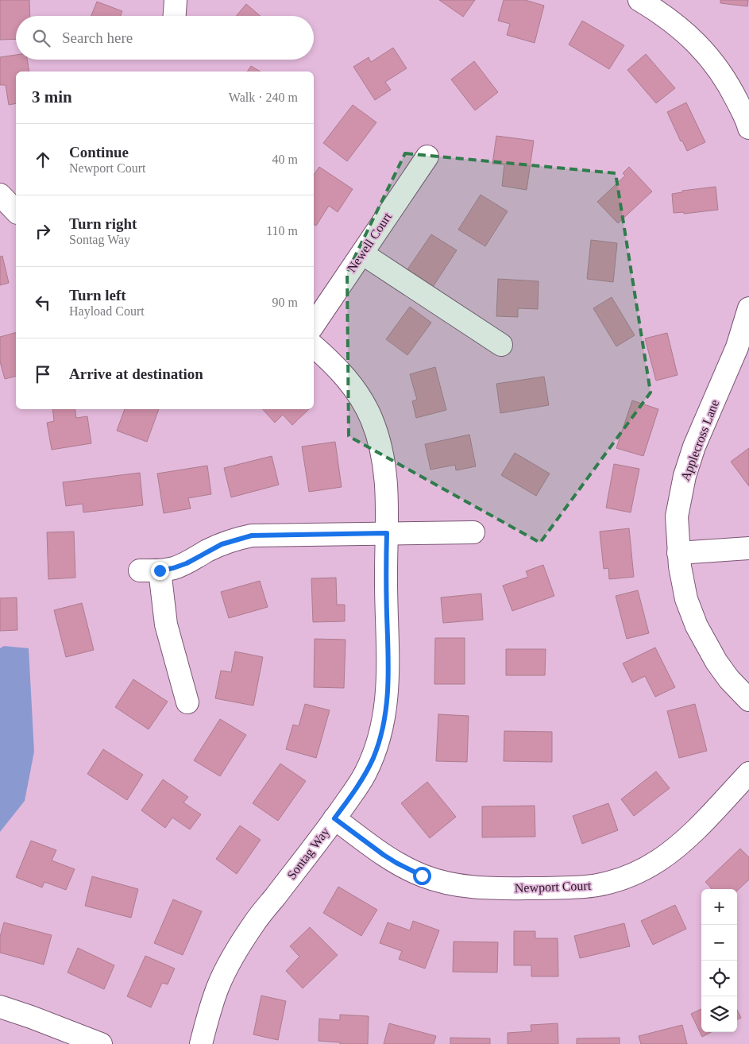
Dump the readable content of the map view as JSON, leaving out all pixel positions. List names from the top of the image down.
{
  "streets": {
    "street": [
      "Newell Court",
      "Applecross Lane",
      "Sontag Way",
      "Newport Court"
    ]
  },
  "crossings": [
    ["Sontag Way", "Newport Court"]
  ],
  "page": {
    "search": "Search here",
    "heading": ["3 min", "Walk · 240 m"],
    "list": [
      ["Continue", "Newport Court", "40 m"],
      ["Turn right", "Sontag Way", "110 m"],
      ["Turn left", "Hayload Court", "90 m"],
      "Arrive at destination"
    ],
    "map_buttons": ["+", "−"]
  }
}
